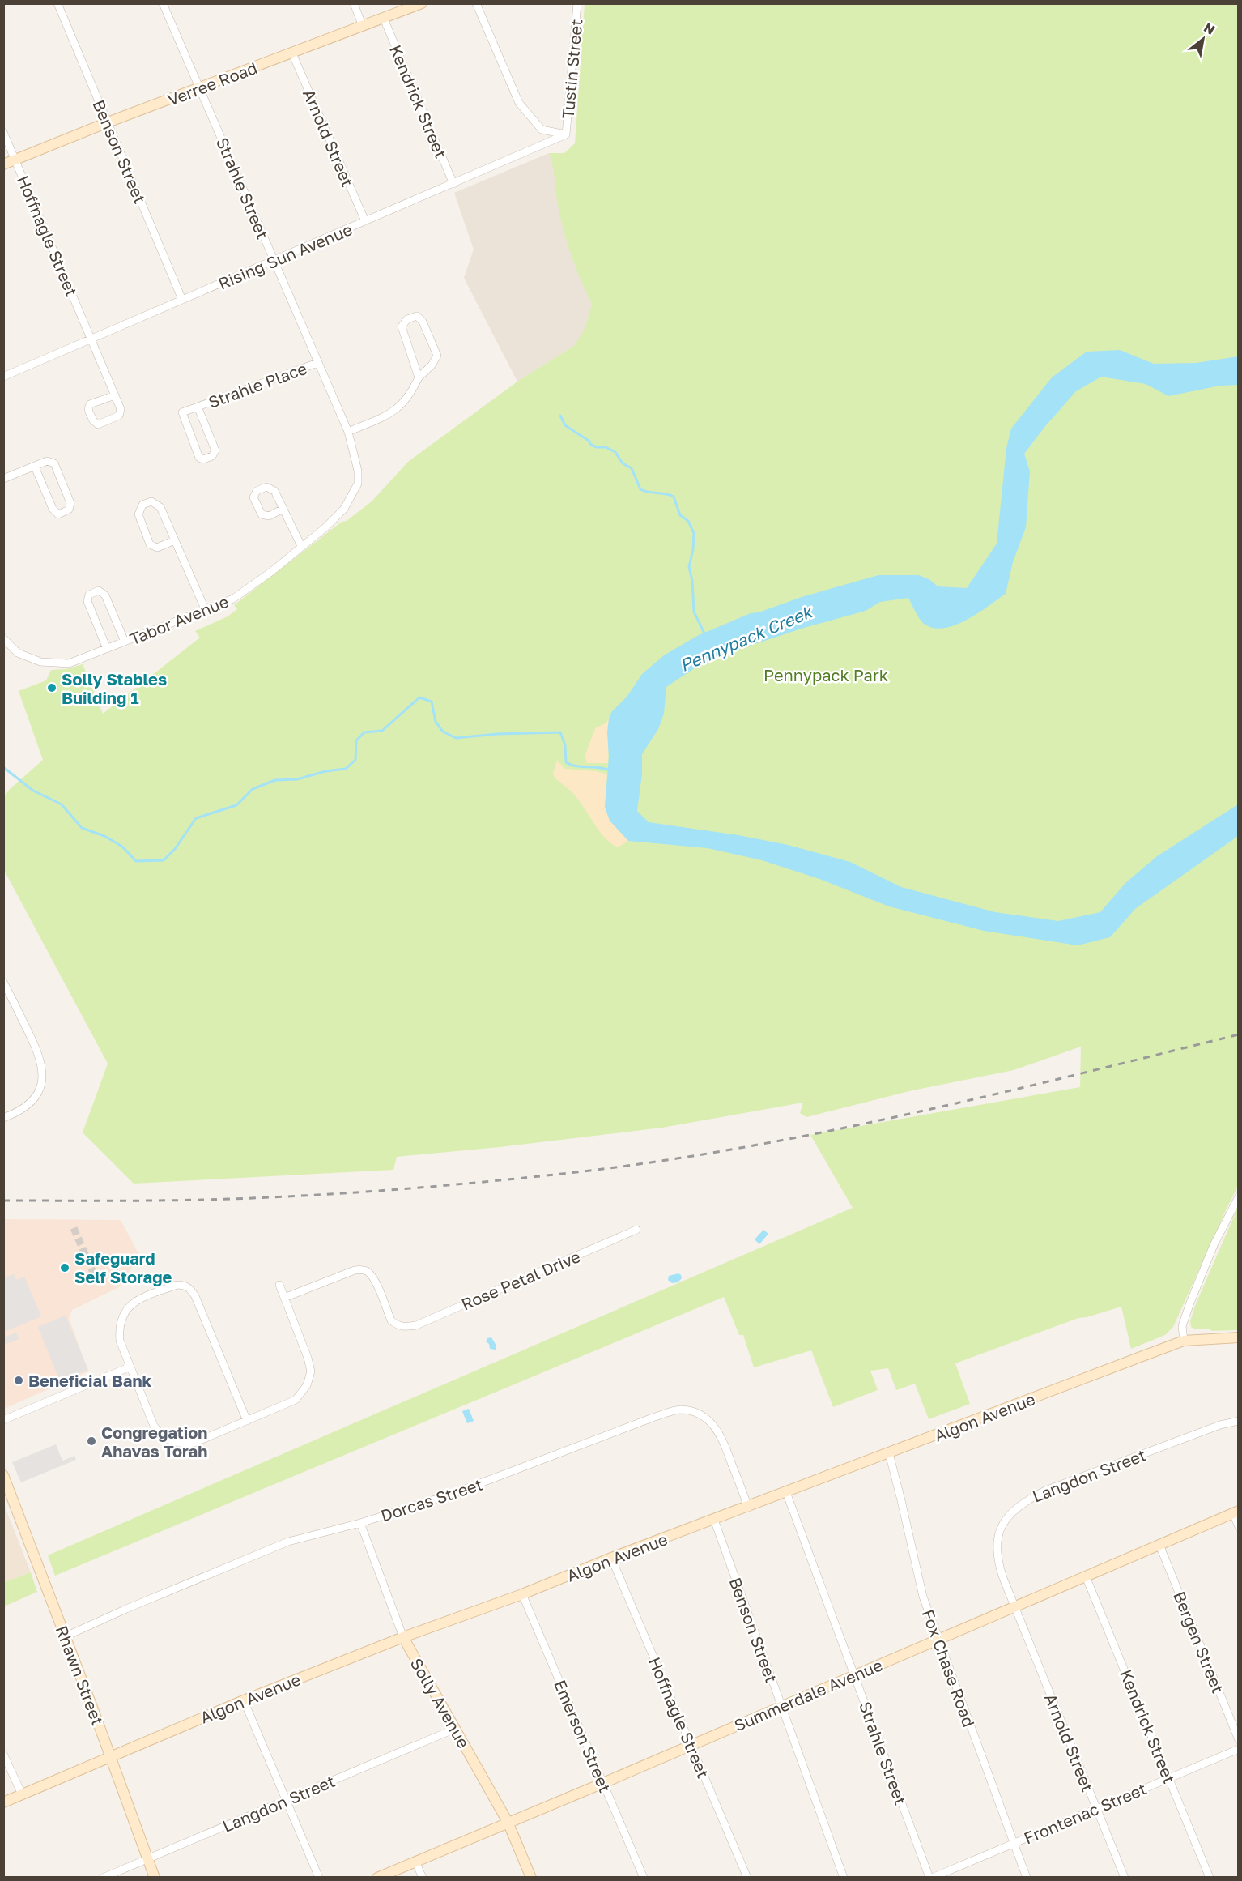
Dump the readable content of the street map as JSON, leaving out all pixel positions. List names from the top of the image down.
{
  "streets": {
    "street": [
      "Tustin Street",
      "Verree Road",
      "Kendrick Street",
      "Arnold Street",
      "Benson Street",
      "Strahle Street",
      "Hoffnagle Street",
      "Rising Sun Avenue",
      "Strahle Place",
      "Tabor Avenue",
      "Rose Petal Drive",
      "Algon Avenue",
      "Langdon Street",
      "Dorcas Street",
      "Bergen Street",
      "Fox Chase Road",
      "Rhawn Street",
      "Summerdale Avenue",
      "Solly Avenue",
      "Emerson Street",
      "Frontenac Street"
    ]
  },
  "crossings": [
    ["Tustin Street", "Rising Sun Avenue"],
    ["Verree Road", "Kendrick Street"],
    ["Verree Road", "Arnold Street"],
    ["Verree Road", "Benson Street"],
    ["Verree Road", "Strahle Street"],
    ["Verree Road", "Hoffnagle Street"],
    ["Kendrick Street", "Rising Sun Avenue"],
    ["Kendrick Street", "Summerdale Avenue"],
    ["Kendrick Street", "Frontenac Street"],
    ["Arnold Street", "Rising Sun Avenue"],
    ["Arnold Street", "Langdon Street"],
    ["Arnold Street", "Summerdale Avenue"],
    ["Arnold Street", "Frontenac Street"],
    ["Benson Street", "Rising Sun Avenue"],
    ["Benson Street", "Algon Avenue"],
    ["Benson Street", "Summerdale Avenue"],
    ["Strahle Street", "Rising Sun Avenue"],
    ["Strahle Street", "Strahle Place"],
    ["Strahle Street", "Tabor Avenue"],
    ["Strahle Street", "Algon Avenue"],
    ["Strahle Street", "Summerdale Avenue"],
    ["Strahle Street", "Frontenac Street"],
    ["Hoffnagle Street", "Rising Sun Avenue"],
    ["Hoffnagle Street", "Algon Avenue"],
    ["Hoffnagle Street", "Summerdale Avenue"],
    ["Algon Avenue", "Dorcas Street"],
    ["Algon Avenue", "Fox Chase Road"],
    ["Algon Avenue", "Rhawn Street"],
    ["Algon Avenue", "Solly Avenue"],
    ["Algon Avenue", "Emerson Street"],
    ["Langdon Street", "Rhawn Street"],
    ["Langdon Street", "Summerdale Avenue"],
    ["Langdon Street", "Solly Avenue"],
    ["Dorcas Street", "Rhawn Street"],
    ["Dorcas Street", "Solly Avenue"],
    ["Bergen Street", "Summerdale Avenue"],
    ["Fox Chase Road", "Summerdale Avenue"],
    ["Fox Chase Road", "Frontenac Street"],
    ["Summerdale Avenue", "Solly Avenue"],
    ["Summerdale Avenue", "Emerson Street"]
  ],
  "water": ["Pennypack Creek"],
  "parks": ["Pennypack Park"],
  "places": [
    "Solly Stables Building 1",
    "Safeguard Self Storage",
    "Beneficial Bank",
    "Congregation Ahavas Torah"
  ],
  "north": "top right"
}
